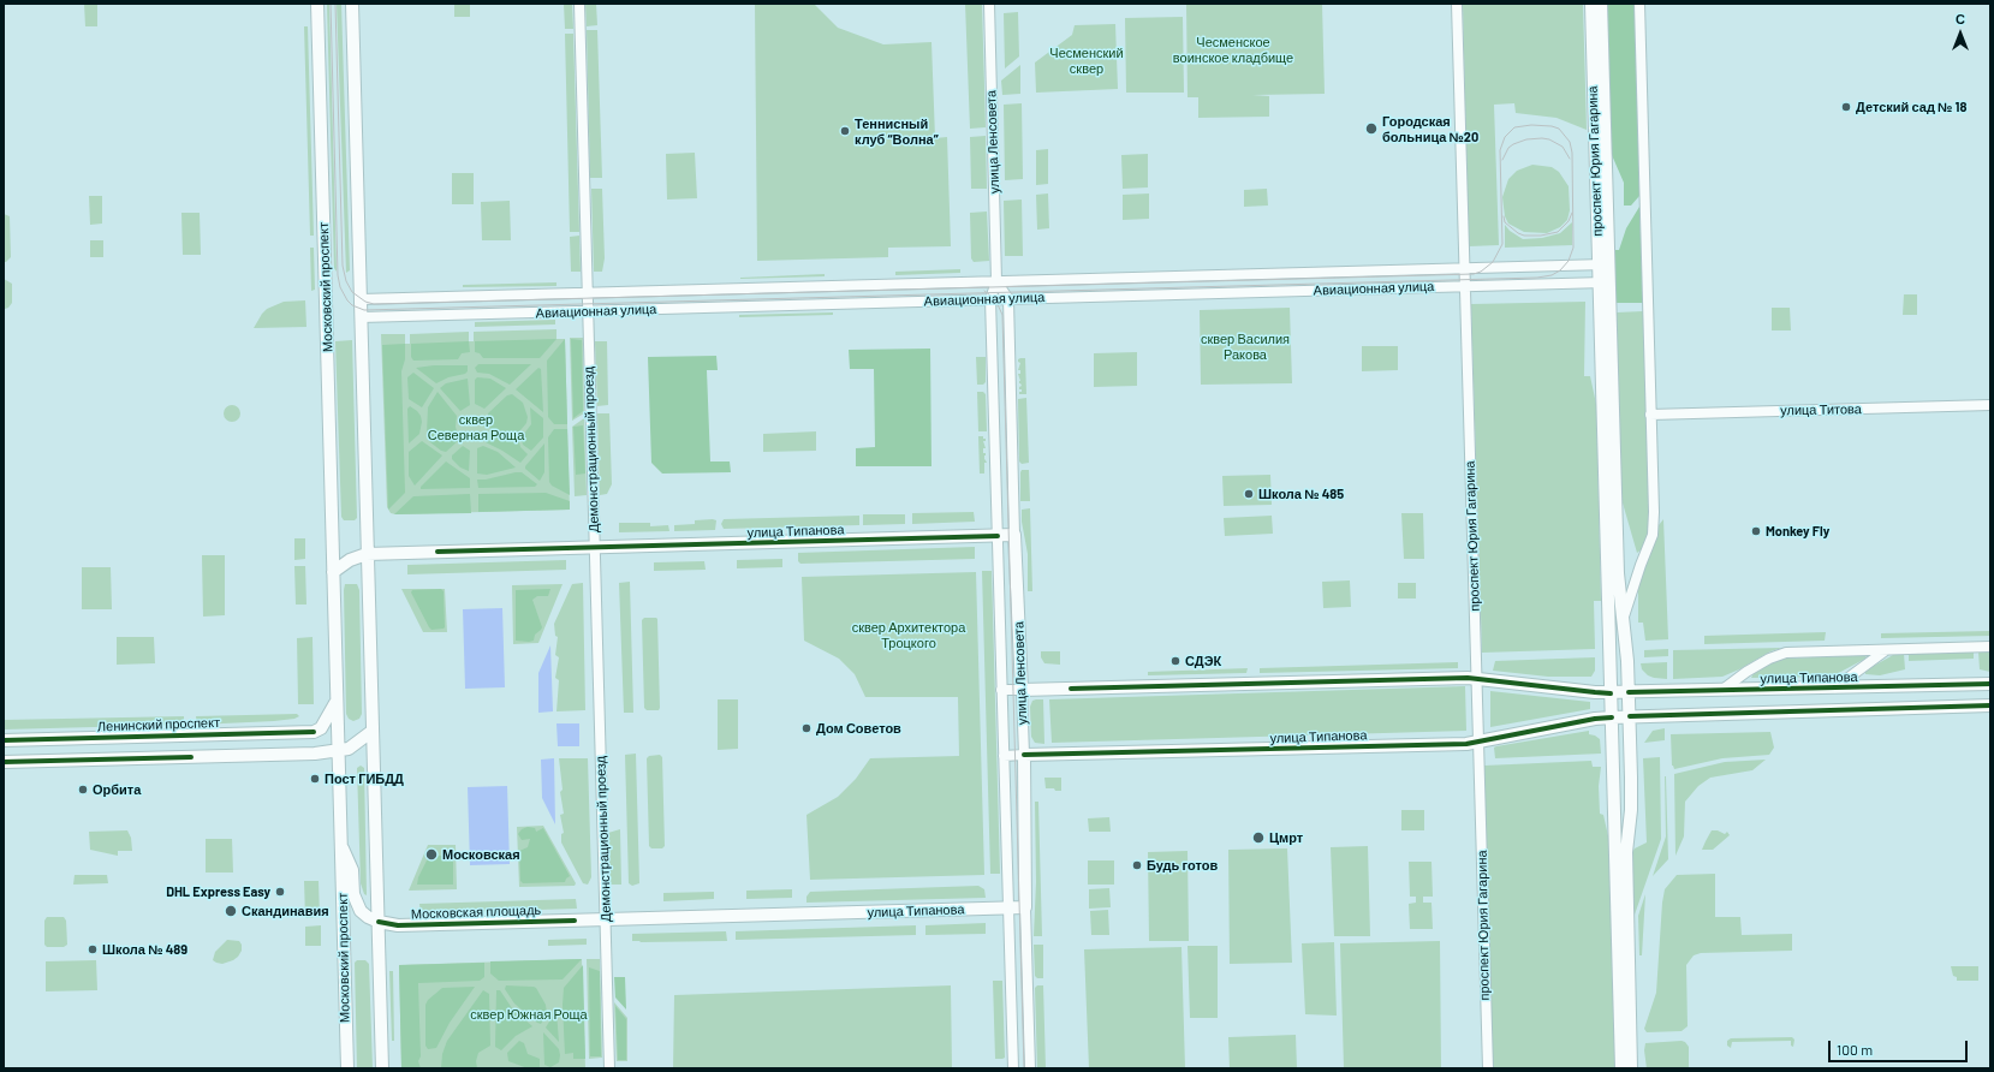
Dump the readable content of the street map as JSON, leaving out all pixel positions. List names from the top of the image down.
{
  "streets": {
    "main road": [
      "улица Ленсовета",
      "проспект Юрия Гагарина",
      "Московский проспект",
      "улица Типанова",
      "Ленинский проспект",
      "Московская площадь"
    ],
    "street": ["Авиационная улица", "улица Титова", "Демонстрационный проезд"]
  },
  "crossings": [
    ["улица Ленсовета", "Авиационная улица"],
    ["улица Ленсовета", "улица Типанова"],
    ["проспект Юрия Гагарина", "Авиационная улица"],
    ["проспект Юрия Гагарина", "улица Титова"],
    ["проспект Юрия Гагарина", "улица Типанова"],
    ["Московский проспект", "Ленинский проспект"],
    ["Московский проспект", "Московская площадь"],
    ["Авиационная улица", "Демонстрационный проезд"],
    ["Демонстрационный проезд", "улица Типанова"],
    ["Демонстрационный проезд", "Московская площадь"],
    ["улица Типанова", "Московская площадь"]
  ],
  "parks": [
    "Чесменское воинское кладбище",
    "Чесменский сквер",
    "сквер Василия Ракова",
    "сквер Северная Роща",
    "сквер Архитектора Троцкого",
    "сквер Южная Роща"
  ],
  "places": [
    "Детский сад № 18",
    "Городская больница №20",
    "Теннисный клуб “Волна”",
    "Школа № 485",
    "Monkey Fly",
    "СДЭК",
    "Дом Советов",
    "Пост ГИБДД",
    "Орбита",
    "Цмрт",
    "Московская",
    "Будь готов",
    "DHL Express Easy",
    "Скандинавия",
    "Школа № 489"
  ],
  "scale_bar": "100 m",
  "north": "top"
}
